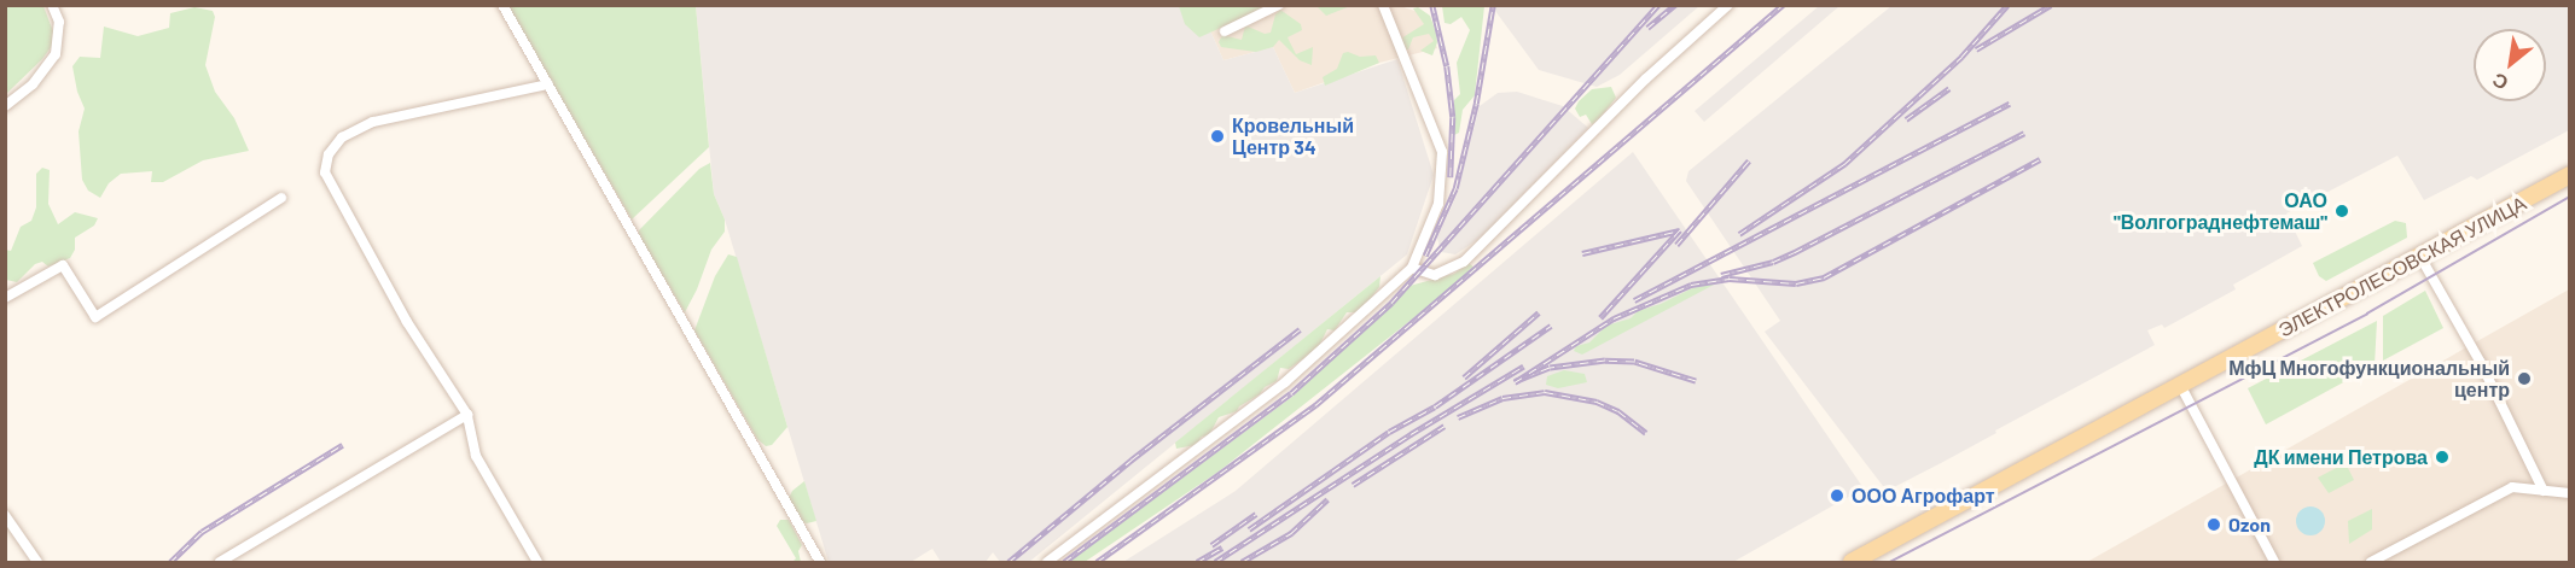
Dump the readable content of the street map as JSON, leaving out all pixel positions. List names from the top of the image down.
{
  "streets": {
    "main road": ["ЭЛЕКТРОЛЕСОВСКАЯ УЛИЦА"]
  },
  "places": [
    "Кровельный Центр 34",
    "ОАО \"Волгограднефтемаш\"",
    "МфЦ Многофункциональный центр",
    "ДК имени Петрова",
    "ООО Агрофарт",
    "Ozon"
  ],
  "north": "bottom left"
}
